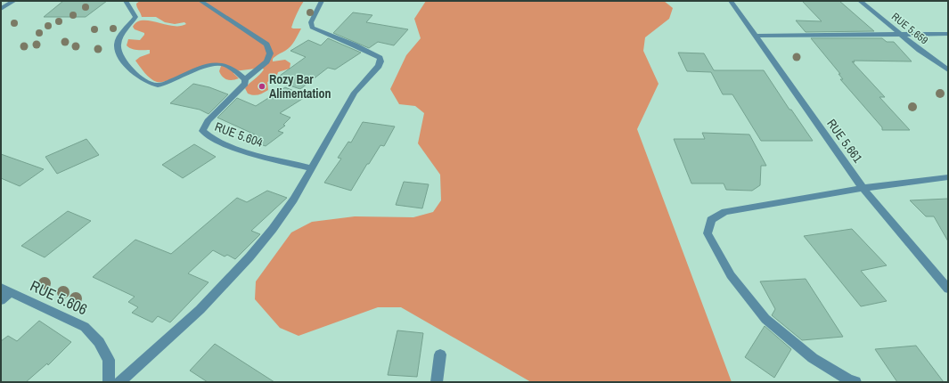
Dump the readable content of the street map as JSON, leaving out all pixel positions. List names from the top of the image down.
{
  "streets": {
    "street": [
      "RUE 5.659",
      "RUE 5.604",
      "RUE 5.661",
      "RUE 5.606"
    ]
  },
  "places": ["Rozy Bar Alimentation"]
}
